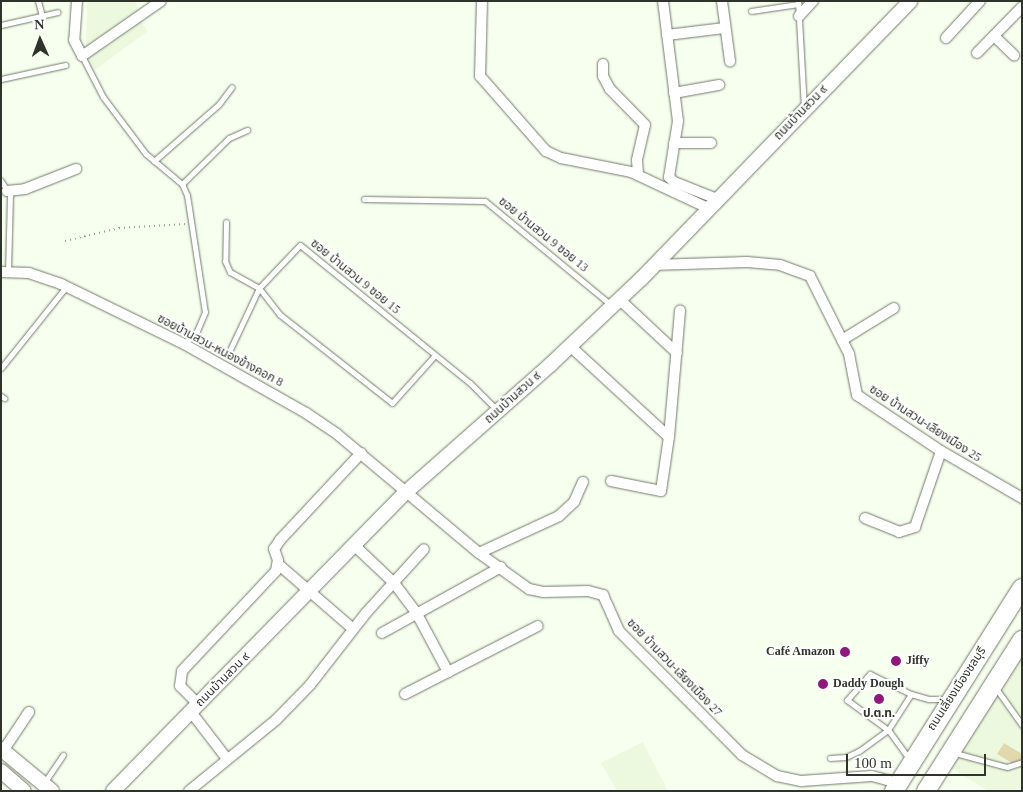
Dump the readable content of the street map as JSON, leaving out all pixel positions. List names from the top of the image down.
{
  "streets": {
    "highway": ["ถนนเลี่ยงเมืองชลบุรี"],
    "street": [
      "ถนนบ้านสวน ๙",
      "ซอยบ้านสวน-หนองข้างคอก 8",
      "ซอย บ้านสวน-เลียงเมือง 25",
      "ซอย บ้านสวน-เลียงเมือง 27"
    ],
    "lane": ["ซอย บ้านสวน 9 ซอย 13", "ซอย บ้านสวน 9 ซอย 15"]
  },
  "crossings": [
    ["ถนนบ้านสวน ๙", "ซอย บ้านสวน 9 ซอย 13"],
    ["ถนนบ้านสวน ๙", "ซอย บ้านสวน 9 ซอย 15"],
    ["ถนนบ้านสวน ๙", "ซอยบ้านสวน-หนองข้างคอก 8"],
    ["ถนนบ้านสวน ๙", "ซอย บ้านสวน-เลียงเมือง 25"],
    ["ถนนบ้านสวน ๙", "ซอย บ้านสวน-เลียงเมือง 27"],
    ["ซอยบ้านสวน-หนองข้างคอก 8", "ซอย บ้านสวน-เลียงเมือง 27"],
    ["ซอย บ้านสวน-เลียงเมือง 27", "ถนนเลี่ยงเมืองชลบุรี"]
  ],
  "places": [
    "Café Amazon",
    "Jiffy",
    "Daddy Dough",
    "ป.ต.ท."
  ],
  "scale_bar": "100 m",
  "north": "top"
}
